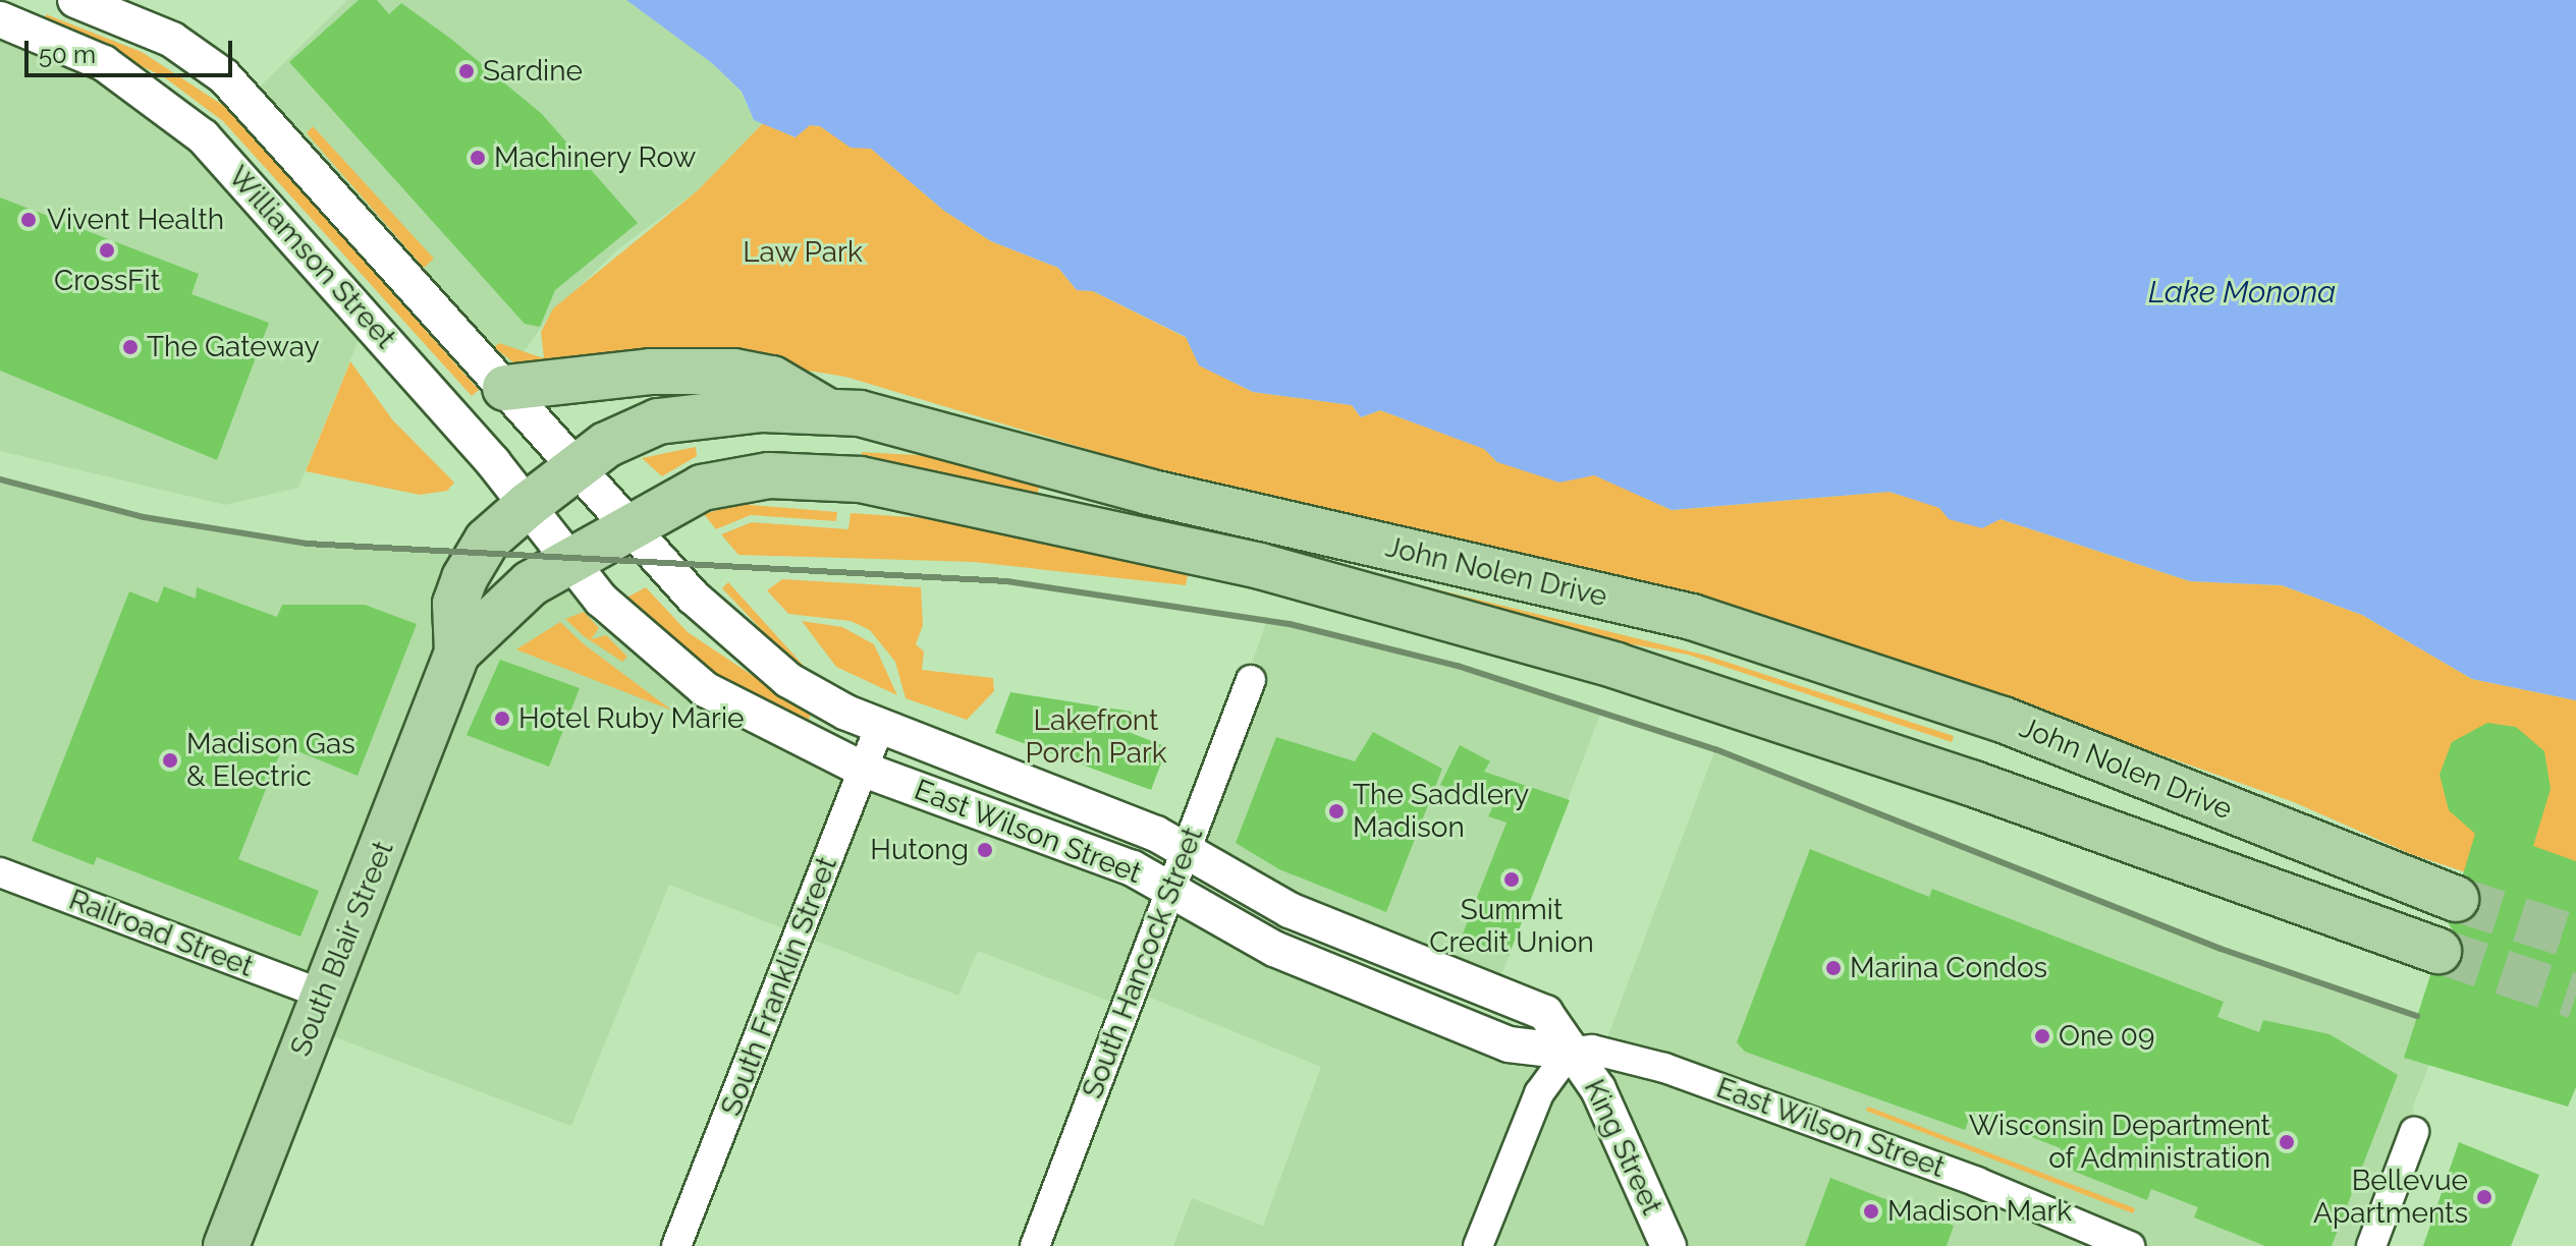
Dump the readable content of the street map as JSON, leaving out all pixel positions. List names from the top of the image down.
{
  "streets": {
    "main road": ["John Nolen Drive", "South Blair Street"],
    "street": [
      "Williamson Street",
      "East Wilson Street",
      "Railroad Street",
      "South Hancock Street",
      "South Franklin Street",
      "King Street"
    ]
  },
  "crossings": [
    ["Williamson Street", "John Nolen Drive"],
    ["Williamson Street", "East Wilson Street"],
    ["Williamson Street", "South Blair Street"],
    ["John Nolen Drive", "East Wilson Street"],
    ["John Nolen Drive", "South Blair Street"],
    ["East Wilson Street", "South Blair Street"],
    ["East Wilson Street", "South Hancock Street"],
    ["East Wilson Street", "South Franklin Street"],
    ["East Wilson Street", "King Street"],
    ["Railroad Street", "South Blair Street"]
  ],
  "water": ["Lake Monona"],
  "parks": ["Law Park", "Lakefront Porch Park"],
  "places": [
    "Sardine",
    "Machinery Row",
    "Vivent Health",
    "CrossFit",
    "The Gateway",
    "Hotel Ruby Marie",
    "Madison Gas & Electric",
    "The Saddlery Madison",
    "Hutong",
    "Summit Credit Union",
    "Marina Condos",
    "One 09",
    "Wisconsin Department of Administration",
    "Bellevue Apartments",
    "Madison Mark"
  ],
  "scale_bar": "50 m"
}
